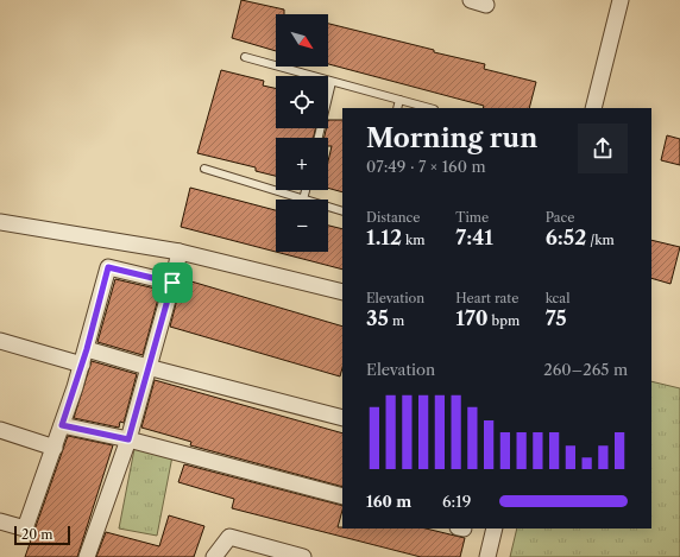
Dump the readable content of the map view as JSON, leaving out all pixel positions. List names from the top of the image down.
{
  "scale_bar": "20 m",
  "north": "bottom right",
  "page": {
    "map_buttons": ["+", "−"],
    "heading": ["Morning run", "07:49 · 7 × 160 m"],
    "stats": [
      ["Distance", "1.12 km"],
      ["Time", "7:41"],
      ["Pace", "6:52 /km"],
      ["Elevation", "35 m"],
      ["Heart rate", "170 bpm"],
      ["kcal", "75"]
    ],
    "chart": ["Elevation", "260–265 m"],
    "list": [
      {
        "name": "160 m",
        "note": "6:19"
      }
    ],
    "scale": "20 m"
  }
}
